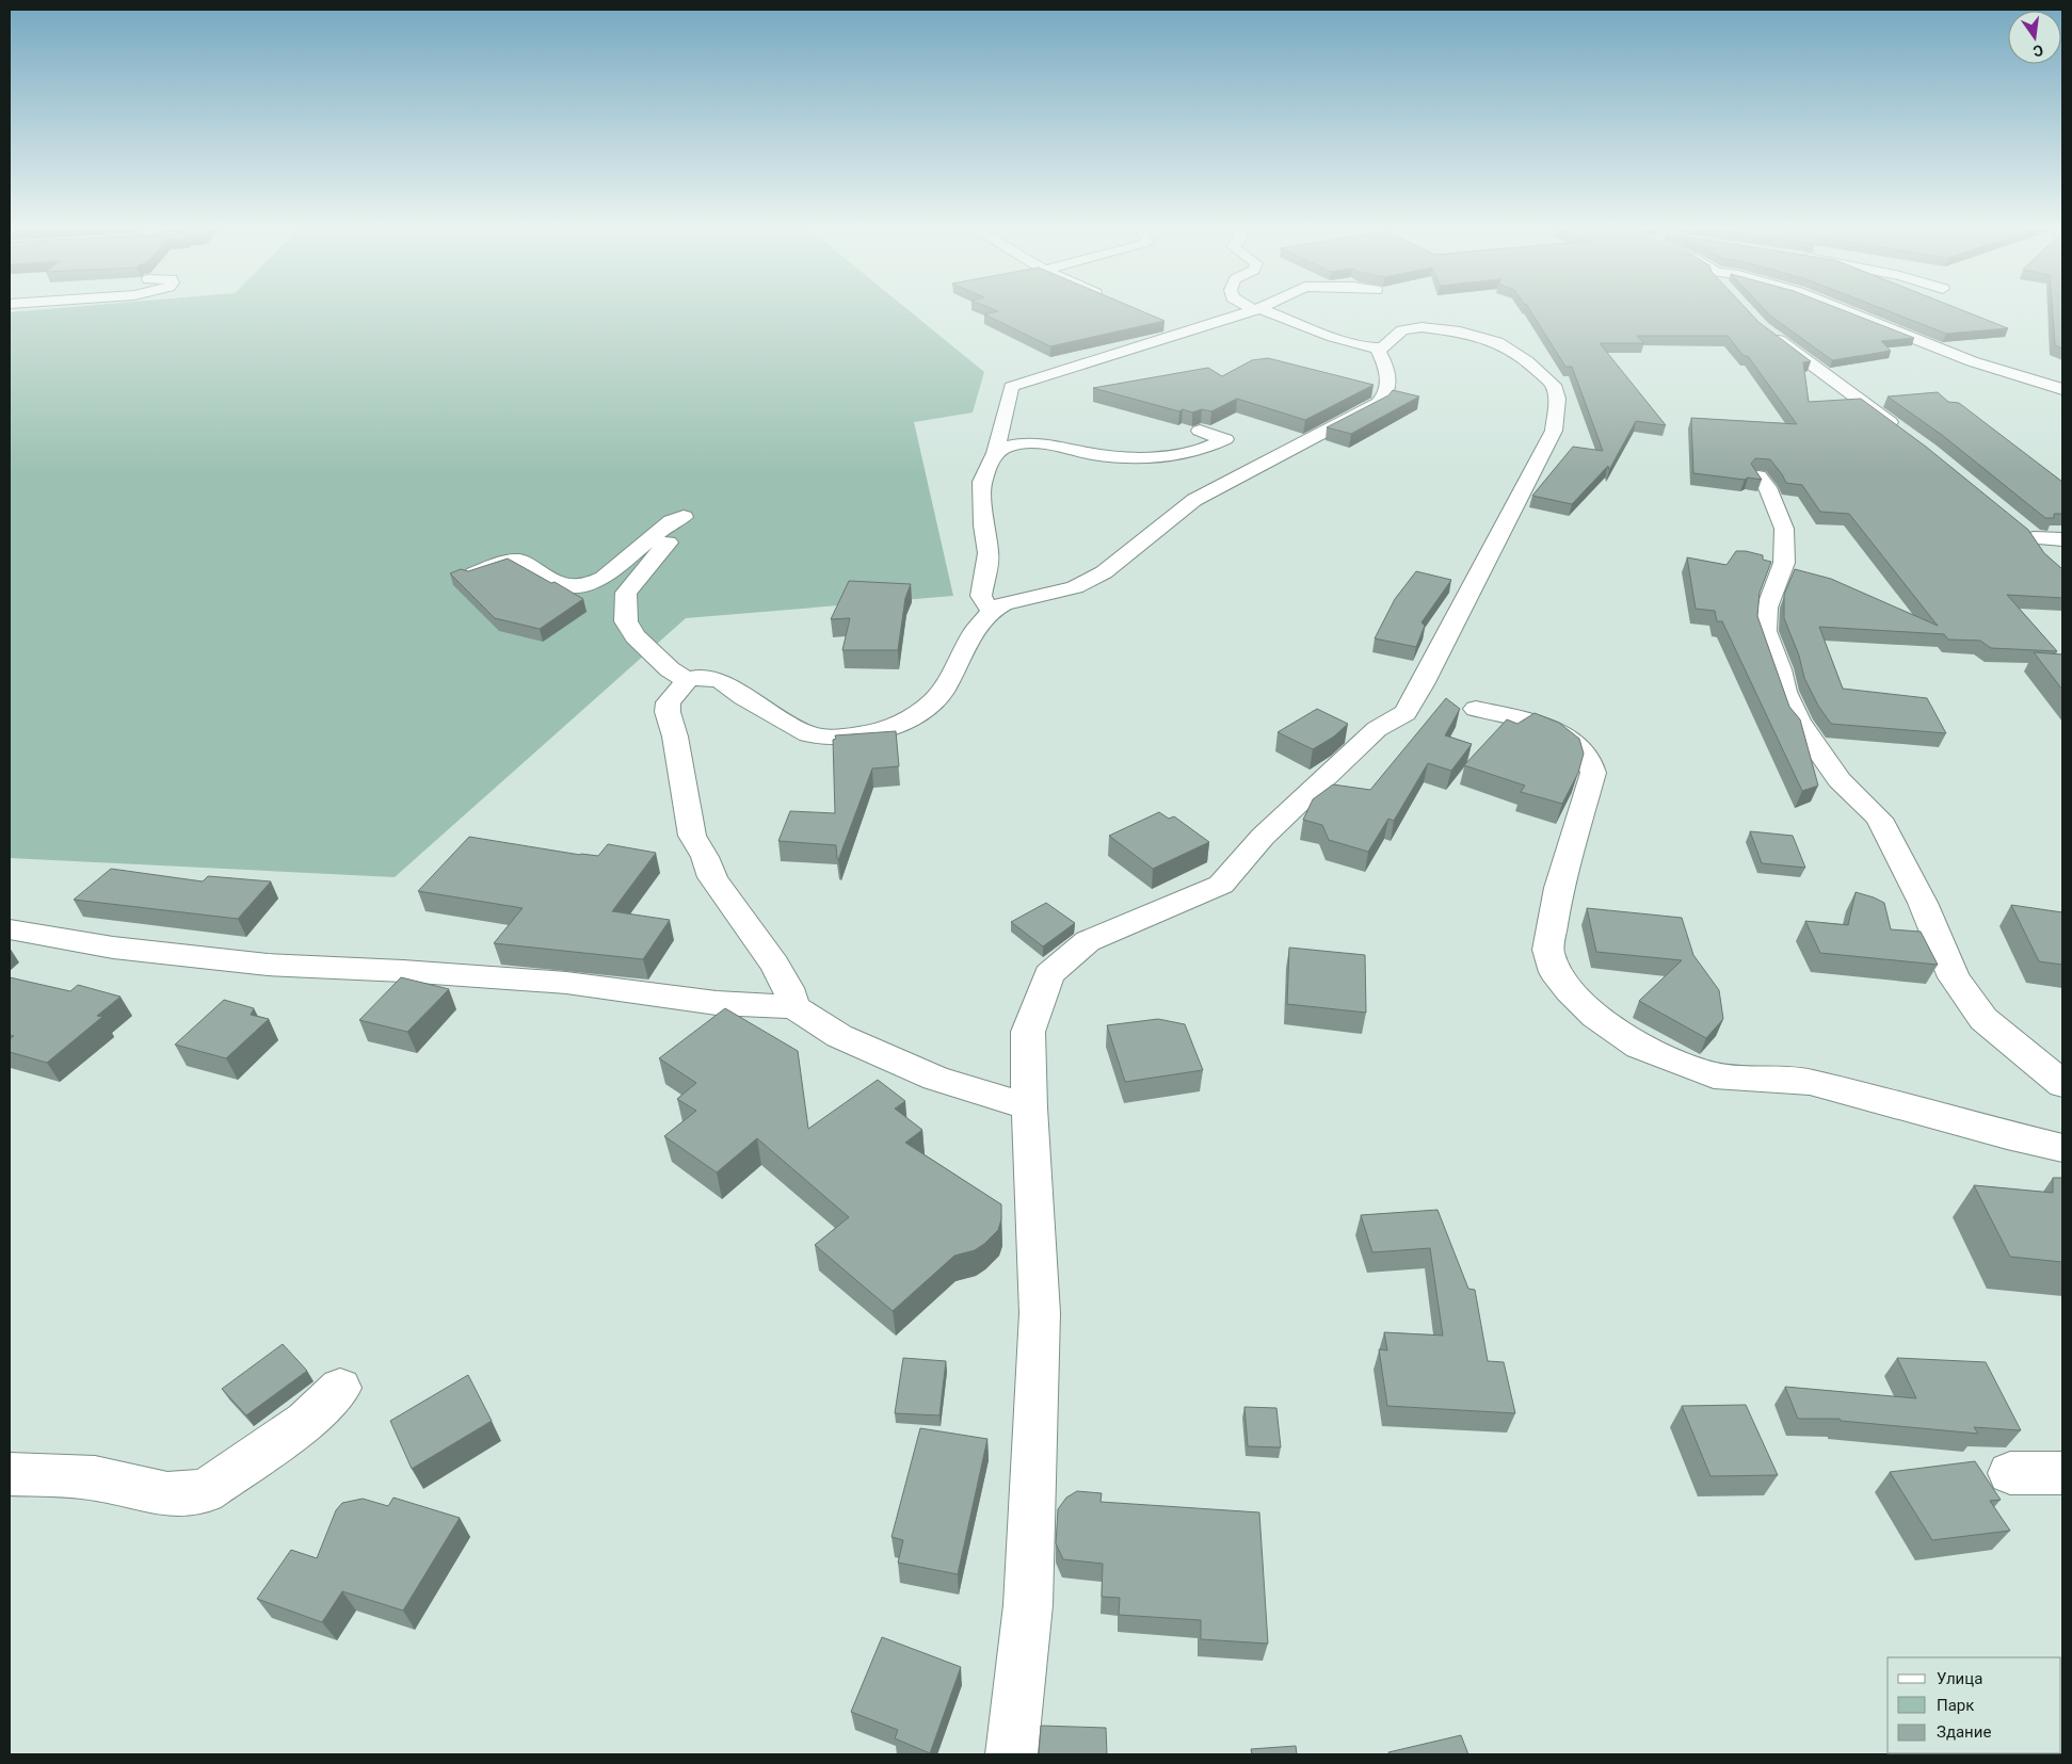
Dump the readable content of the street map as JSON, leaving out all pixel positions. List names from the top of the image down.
{
  "legend": ["Улица", "Парк", "Здание"],
  "north": "bottom"
}
